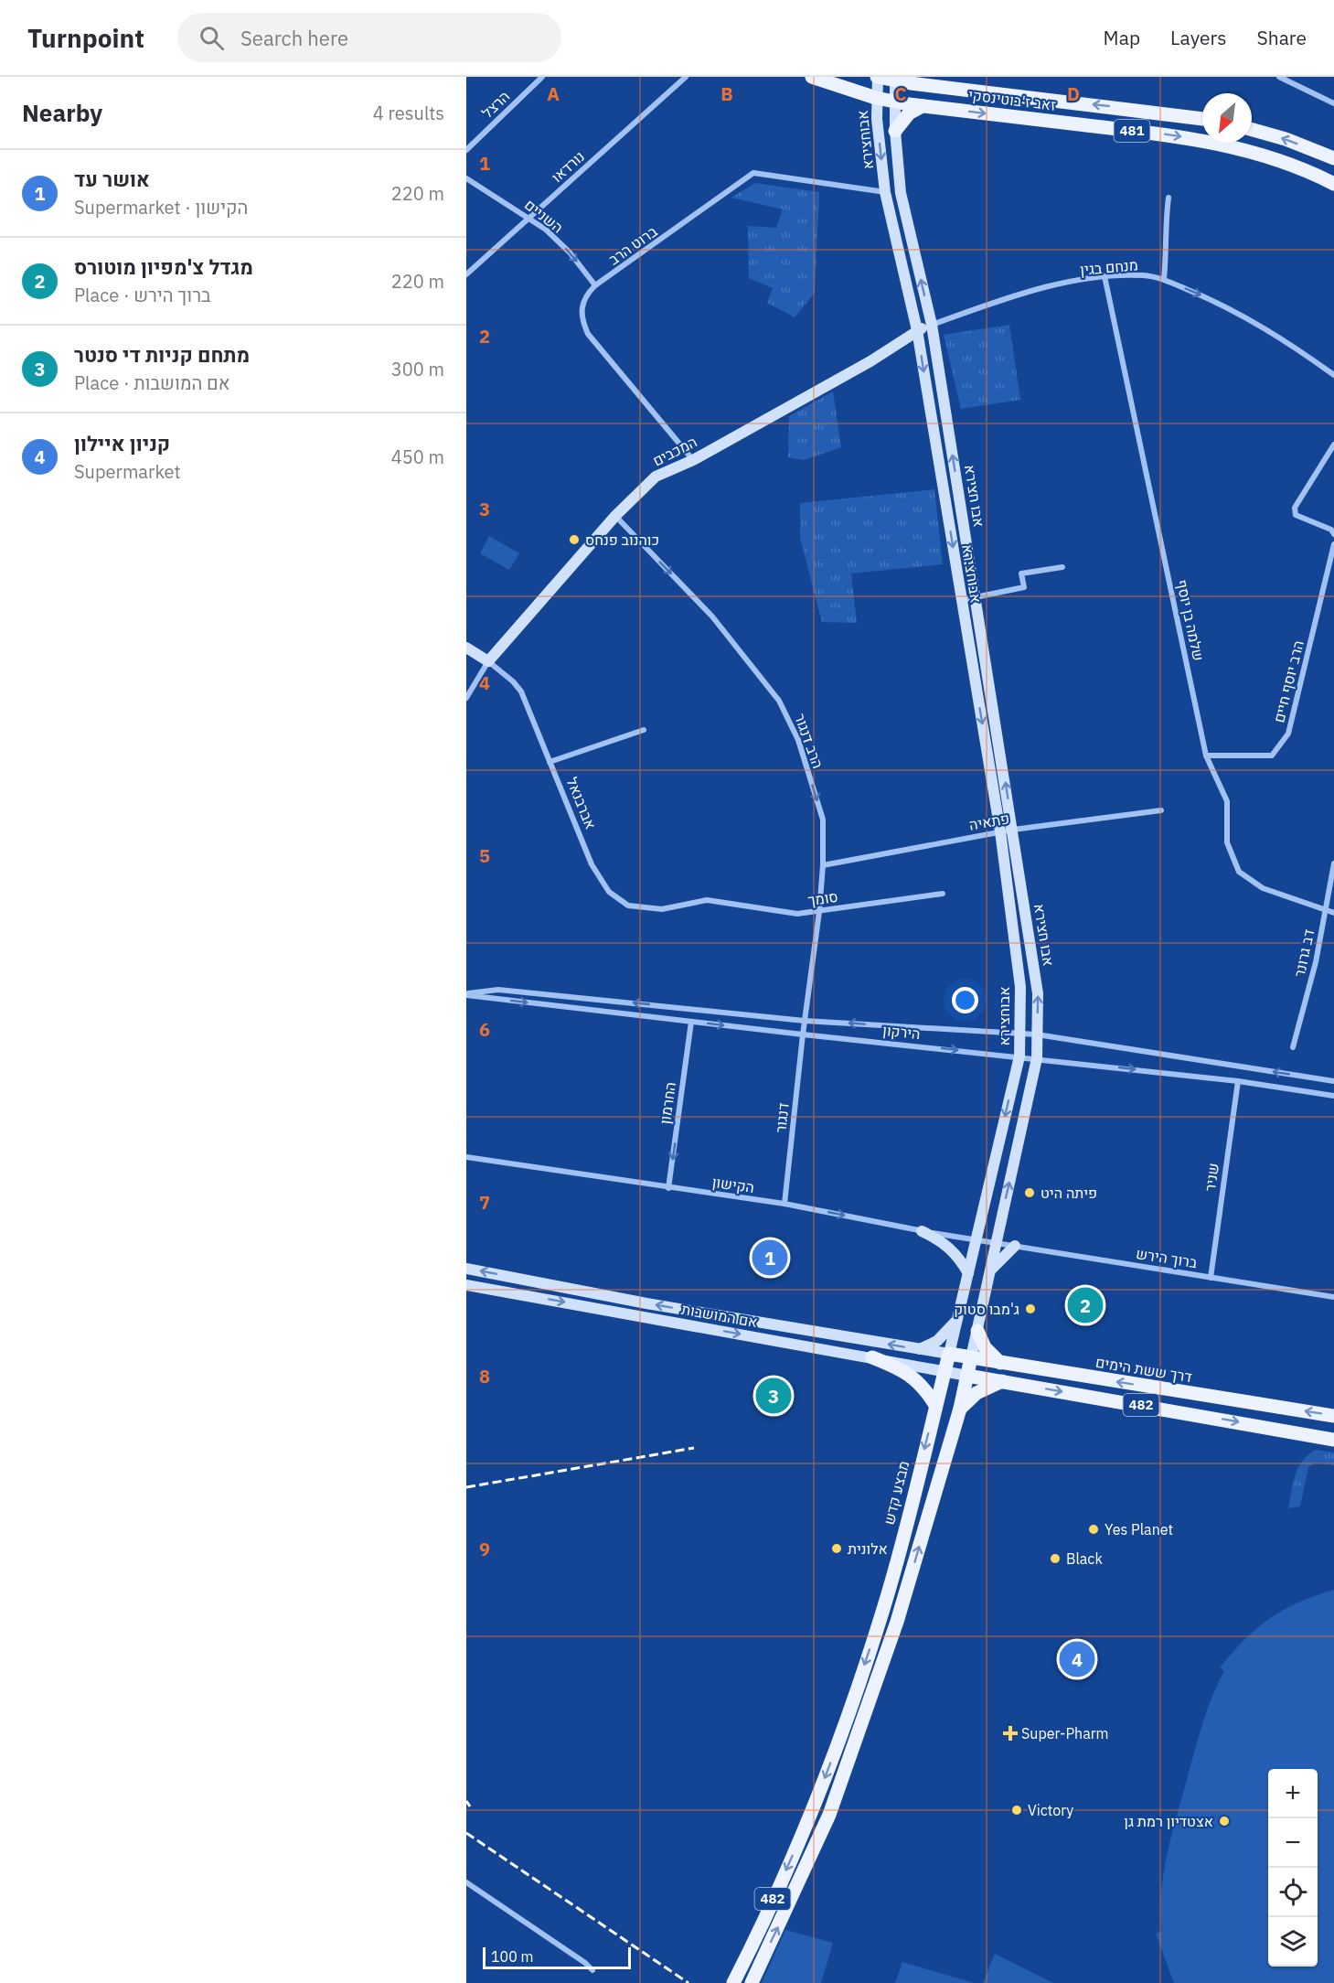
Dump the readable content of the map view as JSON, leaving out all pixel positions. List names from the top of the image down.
{
  "streets": {
    "main road": [
      "זאב ז'בוטינסקי",
      "481",
      "דרך ששת הימים",
      "482",
      "מבצע קדש"
    ],
    "street": [
      "הרצל",
      "אבוחצירא",
      "נורדאו",
      "השניים",
      "ברוט הרב",
      "מנחם בגין",
      "המכבים",
      "אבו חצירא",
      "שלמה בן יוסף",
      "הרב יוסף חיים",
      "הרב דנגור",
      "אברבנאל",
      "פתאיה",
      "סומך",
      "דב גרונר",
      "הירקון",
      "החרמון",
      "דנגור",
      "שניר",
      "הקישון",
      "ברוך הירש",
      "אם המושבות"
    ]
  },
  "crossings": [
    ["זאב ז'בוטינסקי", "481"],
    ["זאב ז'בוטינסקי", "אבוחצירא"],
    ["זאב ז'בוטינסקי", "אבו חצירא"],
    ["481", "אבוחצירא"],
    ["אבוחצירא", "ברוט הרב"],
    ["אבוחצירא", "המכבים"],
    ["אבוחצירא", "פתאיה"],
    ["אבוחצירא", "הירקון"],
    ["אבוחצירא", "מבצע קדש"],
    ["נורדאו", "השניים"],
    ["השניים", "ברוט הרב"],
    ["ברוט הרב", "המכבים"],
    ["מנחם בגין", "המכבים"],
    ["מנחם בגין", "אבו חצירא"],
    ["מנחם בגין", "שלמה בן יוסף"],
    ["המכבים", "אבו חצירא"],
    ["המכבים", "הרב דנגור"],
    ["המכבים", "אברבנאל"],
    ["אבו חצירא", "פתאיה"],
    ["אבו חצירא", "הירקון"],
    ["שלמה בן יוסף", "הרב יוסף חיים"],
    ["שלמה בן יוסף", "דב גרונר"],
    ["הרב דנגור", "פתאיה"],
    ["הרב דנגור", "סומך"],
    ["הרב דנגור", "הירקון"],
    ["הרב דנגור", "דנגור"],
    ["אברבנאל", "סומך"],
    ["הירקון", "החרמון"],
    ["הירקון", "דנגור"],
    ["הירקון", "שניר"],
    ["הירקון", "מבצע קדש"],
    ["החרמון", "הקישון"],
    ["דנגור", "הקישון"],
    ["שניר", "ברוך הירש"],
    ["הקישון", "ברוך הירש"],
    ["הקישון", "מבצע קדש"],
    ["אם המושבות", "דרך ששת הימים"],
    ["אם המושבות", "482"],
    ["אם המושבות", "מבצע קדש"],
    ["דרך ששת הימים", "482"],
    ["דרך ששת הימים", "מבצע קדש"]
  ],
  "one_way": [
    "אבוחצירא",
    "השניים",
    "מנחם בגין",
    "אבו חצירא",
    "הרב דנגור",
    "החרמון",
    "מבצע קדש"
  ],
  "places": {
    "other": [
      "כוהנוב פנחס",
      "פיתה היט",
      "ג'מבו סטוק",
      "Yes Planet",
      "אלונית",
      "Black",
      "Victory",
      "אצטדיון רמת גן"
    ],
    "health": ["Super-Pharm"]
  },
  "scale_bar": "100 m",
  "north": "bottom left",
  "page": {
    "header": "Turnpoint",
    "search": "Search here",
    "nav": ["Map", "Layers", "Share"],
    "heading": ["Nearby", "4 results"],
    "list": [
      {
        "mark": "1",
        "name": "אושר עד",
        "note": "Supermarket · הקישון",
        "value": "220 m"
      },
      {
        "mark": "2",
        "name": "מגדל צ'מפיון מוטורס",
        "note": "Place · ברוך הירש",
        "value": "220 m"
      },
      {
        "mark": "3",
        "name": "מתחם קניות די סנטר",
        "note": "Place · אם המושבות",
        "value": "300 m"
      },
      {
        "mark": "4",
        "name": "קניון איילון",
        "note": "Supermarket",
        "value": "450 m"
      }
    ],
    "pins": [
      "1",
      "2",
      "3",
      "4"
    ],
    "map_buttons": ["+", "−"],
    "scale": "100 m"
  },
  "grid": {
    "columns": [
      "A",
      "B",
      "C",
      "D"
    ],
    "rows": [
      "1",
      "2",
      "3",
      "4",
      "5",
      "6",
      "7",
      "8",
      "9"
    ]
  }
}
